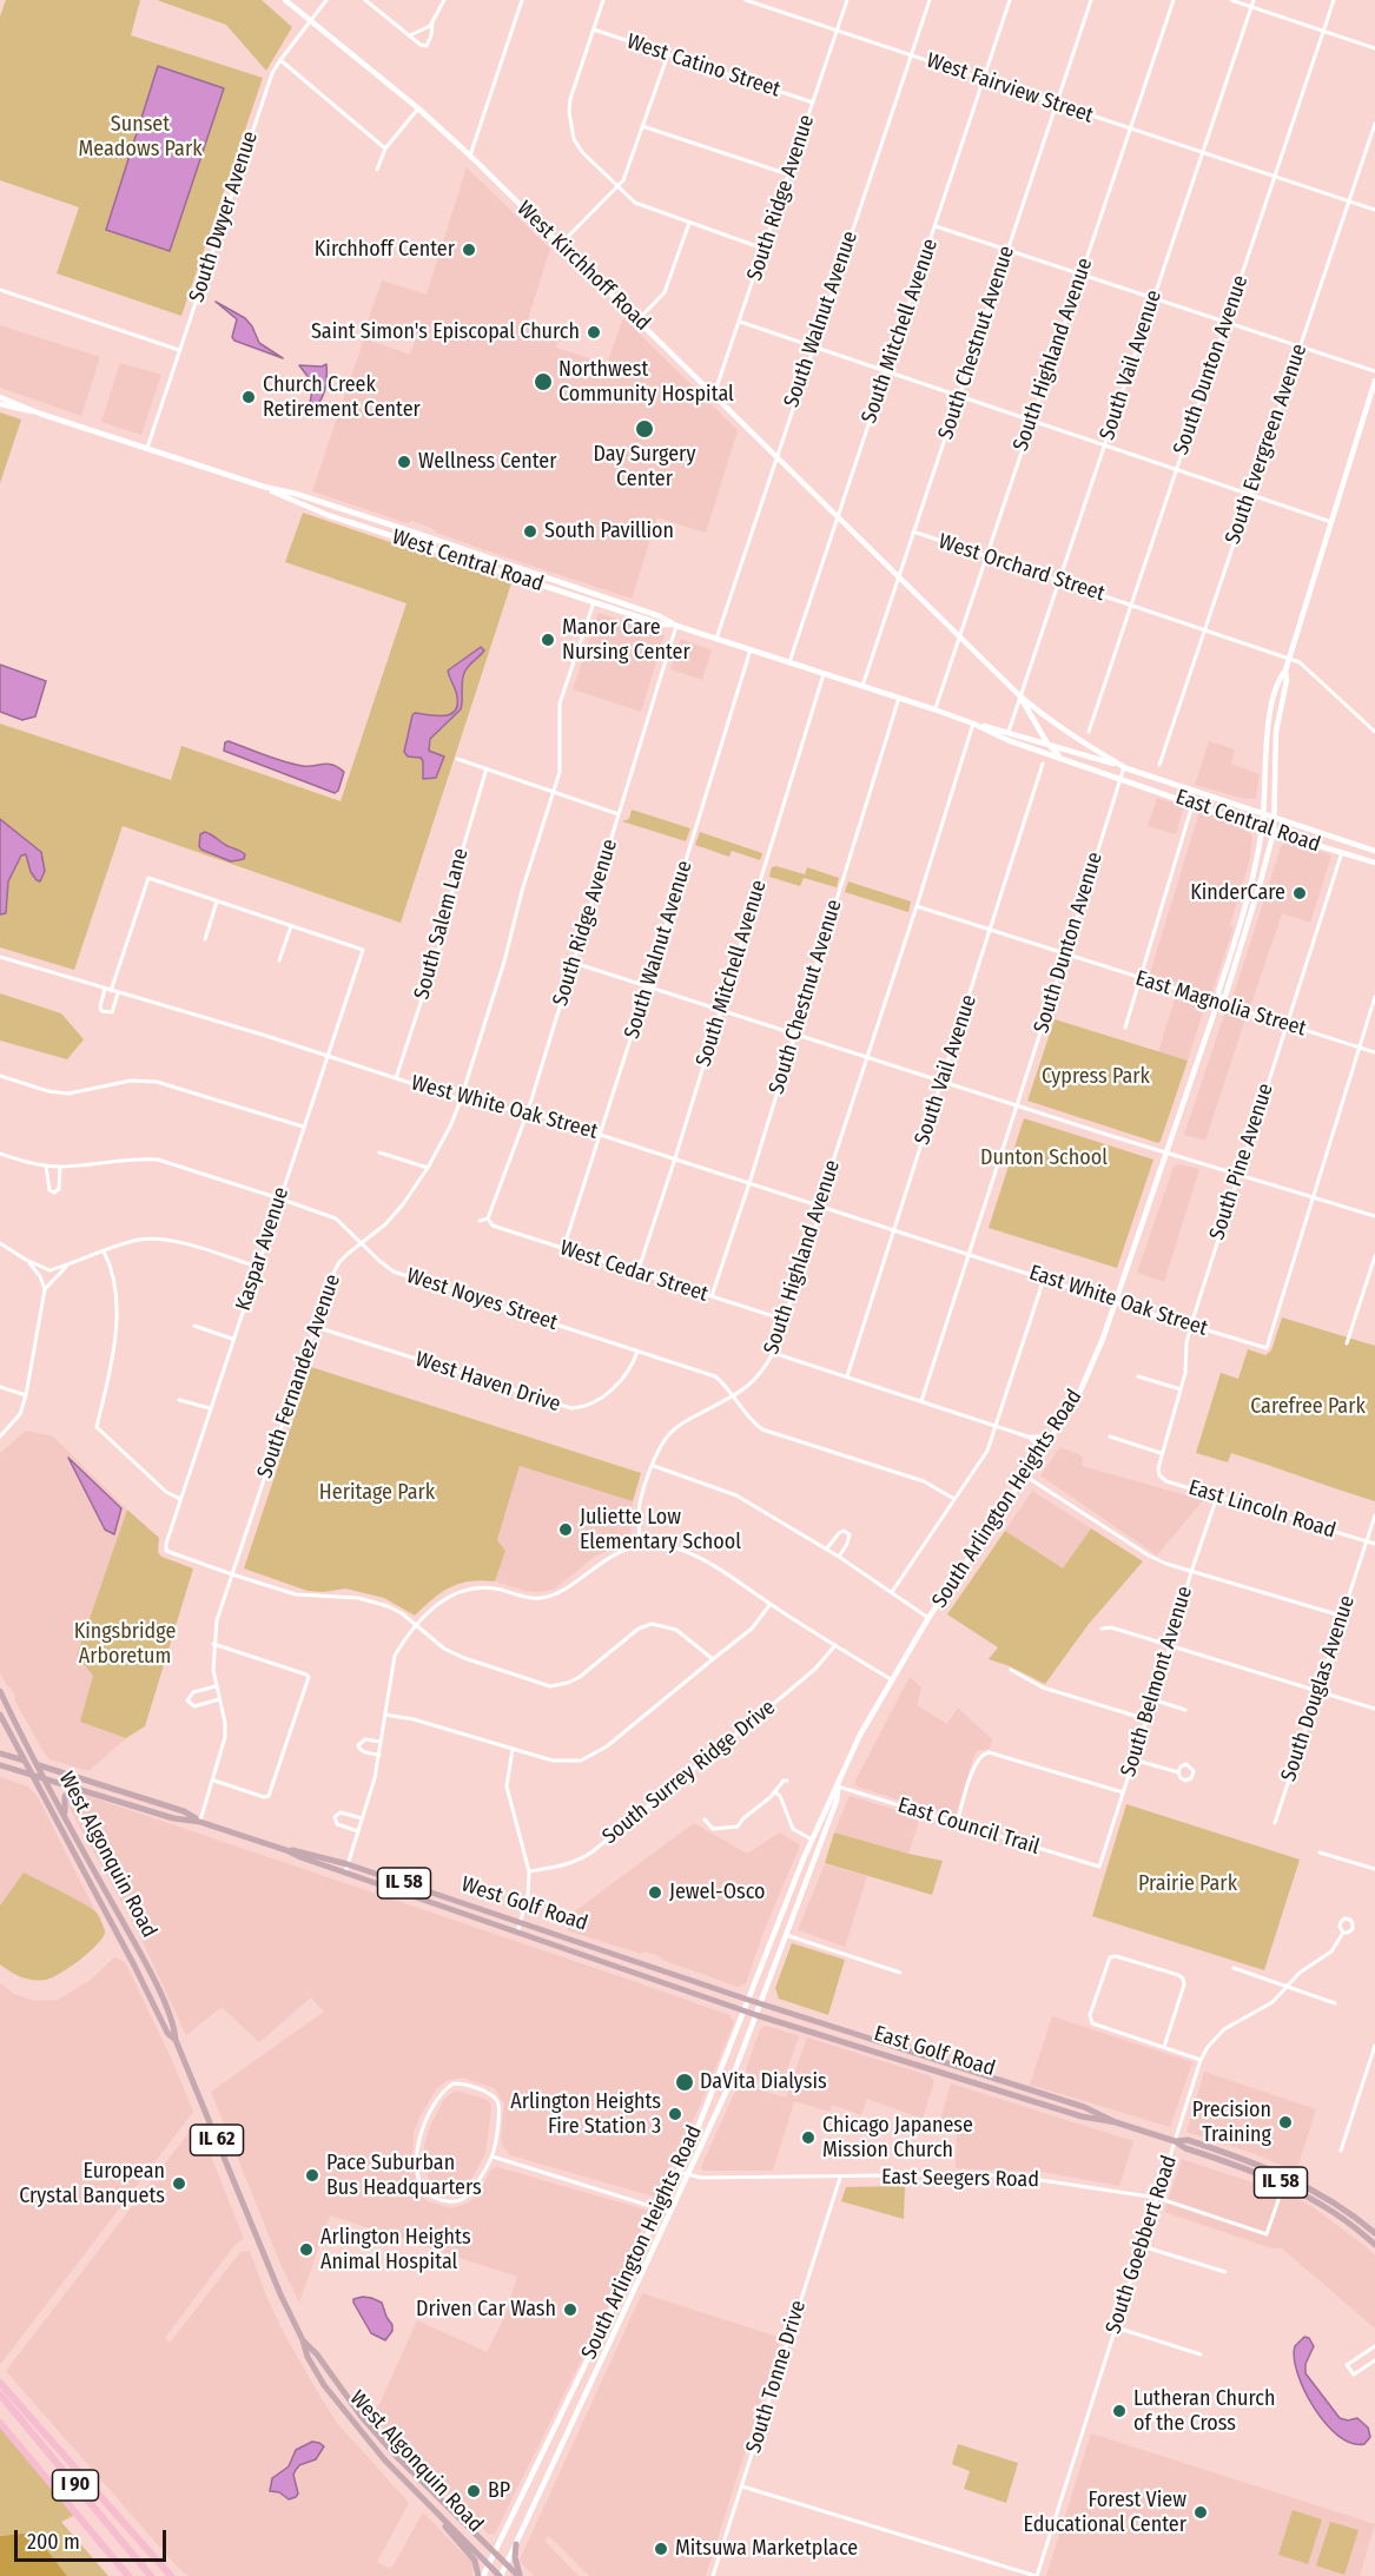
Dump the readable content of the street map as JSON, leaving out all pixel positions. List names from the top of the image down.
{
  "streets": {
    "highway": ["I 90"],
    "main road": [
      "West Kirchhoff Road",
      "West Central Road",
      "East Central Road",
      "South Arlington Heights Road",
      "West Algonquin Road",
      "IL 58",
      "West Golf Road",
      "East Golf Road",
      "IL 62"
    ],
    "street": [
      "West Catino Street",
      "West Fairview Street",
      "South Ridge Avenue",
      "South Dwyer Avenue",
      "South Walnut Avenue",
      "South Mitchell Avenue",
      "South Chestnut Avenue",
      "South Highland Avenue",
      "South Vail Avenue",
      "South Dunton Avenue",
      "South Evergreen Avenue",
      "West Orchard Street",
      "South Salem Lane",
      "East Magnolia Street",
      "West White Oak Street",
      "South Pine Avenue",
      "Kaspar Avenue",
      "West Cedar Street",
      "West Noyes Street",
      "East White Oak Street",
      "South Fernandez Avenue",
      "West Haven Drive",
      "East Lincoln Road",
      "South Belmont Avenue",
      "South Douglas Avenue",
      "South Surrey Ridge Drive",
      "East Council Trail",
      "East Seegers Road",
      "South Goebbert Road",
      "South Tonne Drive"
    ]
  },
  "crossings": [
    ["West Catino Street", "South Ridge Avenue"],
    ["West Fairview Street", "South Ridge Avenue"],
    ["West Fairview Street", "South Walnut Avenue"],
    ["West Fairview Street", "South Mitchell Avenue"],
    ["West Fairview Street", "South Chestnut Avenue"],
    ["West Fairview Street", "South Highland Avenue"],
    ["West Fairview Street", "South Vail Avenue"],
    ["West Fairview Street", "South Dunton Avenue"],
    ["West Fairview Street", "South Evergreen Avenue"],
    ["South Ridge Avenue", "West Kirchhoff Road"],
    ["South Ridge Avenue", "West Central Road"],
    ["South Ridge Avenue", "West White Oak Street"],
    ["South Ridge Avenue", "West Cedar Street"],
    ["South Dwyer Avenue", "West Kirchhoff Road"],
    ["South Dwyer Avenue", "West Central Road"],
    ["West Kirchhoff Road", "South Walnut Avenue"],
    ["West Kirchhoff Road", "South Mitchell Avenue"],
    ["West Kirchhoff Road", "South Chestnut Avenue"],
    ["West Kirchhoff Road", "South Highland Avenue"],
    ["West Kirchhoff Road", "South Vail Avenue"],
    ["West Kirchhoff Road", "South Dunton Avenue"],
    ["West Kirchhoff Road", "West Central Road"],
    ["West Kirchhoff Road", "East Central Road"],
    ["South Walnut Avenue", "West Central Road"],
    ["South Walnut Avenue", "West White Oak Street"],
    ["South Walnut Avenue", "West Cedar Street"],
    ["South Mitchell Avenue", "West Central Road"],
    ["South Mitchell Avenue", "West White Oak Street"],
    ["South Mitchell Avenue", "West Cedar Street"],
    ["South Chestnut Avenue", "West Central Road"],
    ["South Chestnut Avenue", "West Orchard Street"],
    ["South Chestnut Avenue", "West White Oak Street"],
    ["South Chestnut Avenue", "West Cedar Street"],
    ["South Highland Avenue", "West Central Road"],
    ["South Highland Avenue", "West Orchard Street"],
    ["South Highland Avenue", "East Magnolia Street"],
    ["South Highland Avenue", "West White Oak Street"],
    ["South Highland Avenue", "West Cedar Street"],
    ["South Highland Avenue", "West Noyes Street"],
    ["South Vail Avenue", "West Central Road"],
    ["South Vail Avenue", "West Orchard Street"],
    ["South Vail Avenue", "East Magnolia Street"],
    ["South Vail Avenue", "West White Oak Street"],
    ["South Dunton Avenue", "West Central Road"],
    ["South Dunton Avenue", "West Orchard Street"],
    ["South Dunton Avenue", "East Central Road"],
    ["South Dunton Avenue", "East Magnolia Street"],
    ["South Dunton Avenue", "West White Oak Street"],
    ["South Dunton Avenue", "East White Oak Street"],
    ["South Evergreen Avenue", "West Orchard Street"],
    ["West Central Road", "East Central Road"],
    ["West Central Road", "South Fernandez Avenue"],
    ["West Orchard Street", "South Arlington Heights Road"],
    ["East Central Road", "South Pine Avenue"],
    ["East Central Road", "South Arlington Heights Road"],
    ["South Salem Lane", "West White Oak Street"],
    ["East Magnolia Street", "South Pine Avenue"],
    ["East Magnolia Street", "South Arlington Heights Road"],
    ["West White Oak Street", "Kaspar Avenue"],
    ["West White Oak Street", "East White Oak Street"],
    ["West White Oak Street", "South Fernandez Avenue"],
    ["South Pine Avenue", "East White Oak Street"],
    ["South Pine Avenue", "East Lincoln Road"],
    ["Kaspar Avenue", "West Noyes Street"],
    ["Kaspar Avenue", "South Fernandez Avenue"],
    ["West Noyes Street", "South Fernandez Avenue"],
    ["West Noyes Street", "West Haven Drive"],
    ["East White Oak Street", "South Arlington Heights Road"],
    ["South Fernandez Avenue", "West Haven Drive"],
    ["South Fernandez Avenue", "West Golf Road"],
    ["South Arlington Heights Road", "East Council Trail"],
    ["South Arlington Heights Road", "West Algonquin Road"],
    ["South Arlington Heights Road", "West Golf Road"],
    ["South Arlington Heights Road", "East Golf Road"],
    ["South Arlington Heights Road", "IL 62"],
    ["South Arlington Heights Road", "East Seegers Road"],
    ["East Lincoln Road", "South Belmont Avenue"],
    ["East Lincoln Road", "South Douglas Avenue"],
    ["South Belmont Avenue", "East Council Trail"],
    ["West Algonquin Road", "IL 58"],
    ["West Algonquin Road", "West Golf Road"],
    ["West Algonquin Road", "IL 62"],
    ["IL 58", "West Golf Road"],
    ["West Golf Road", "East Golf Road"],
    ["East Golf Road", "East Seegers Road"],
    ["East Golf Road", "South Goebbert Road"],
    ["East Seegers Road", "South Goebbert Road"],
    ["East Seegers Road", "South Tonne Drive"]
  ],
  "parks": [
    "Sunset Meadows Park",
    "Cypress Park",
    "Dunton School",
    "Carefree Park",
    "Heritage Park",
    "Kingsbridge Arboretum",
    "Prairie Park"
  ],
  "places": [
    "Kirchhoff Center",
    "Saint Simon's Episcopal Church",
    "Northwest Community Hospital",
    "Church Creek Retirement Center",
    "Day Surgery Center",
    "Wellness Center",
    "South Pavillion",
    "Manor Care Nursing Center",
    "KinderCare",
    "Juliette Low Elementary School",
    "Jewel-Osco",
    "DaVita Dialysis",
    "Arlington Heights Fire Station 3",
    "Precision Training",
    "Chicago Japanese Mission Church",
    "Pace Suburban Bus Headquarters",
    "European Crystal Banquets",
    "Arlington Heights Animal Hospital",
    "Driven Car Wash",
    "Lutheran Church of the Cross",
    "BP",
    "Forest View Educational Center",
    "Mitsuwa Marketplace"
  ],
  "scale_bar": "200 m"
}
